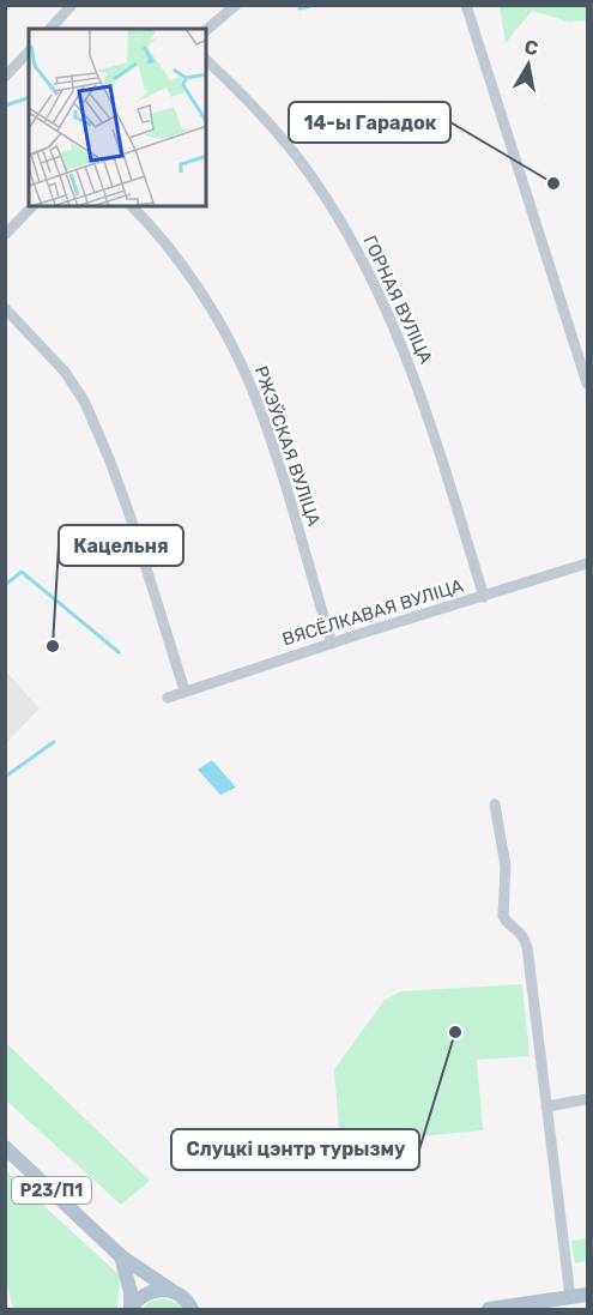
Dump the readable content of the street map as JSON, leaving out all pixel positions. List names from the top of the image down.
{
  "streets": {
    "main road": ["Р23/П1"],
    "street": ["ГОРНАЯ ВУЛІЦА", "РЖЭЎСКАЯ ВУЛІЦА", "ВЯСЁЛКАВАЯ ВУЛІЦА"]
  },
  "crossings": [
    ["ГОРНАЯ ВУЛІЦА", "ВЯСЁЛКАВАЯ ВУЛІЦА"],
    ["РЖЭЎСКАЯ ВУЛІЦА", "ВЯСЁЛКАВАЯ ВУЛІЦА"]
  ],
  "places": ["14-ы Гарадок", "Кацельня", "Слуцкі цэнтр турызму"],
  "north": "top"
}
